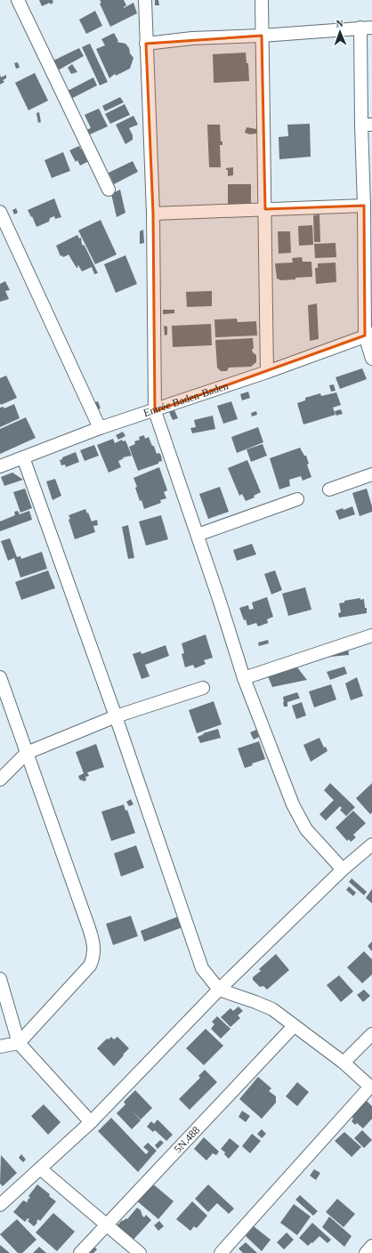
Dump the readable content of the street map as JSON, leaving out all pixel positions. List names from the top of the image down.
{
  "streets": {
    "street": ["Entrée Baden-Baden", "5N.488"]
  },
  "north": "top"
}
